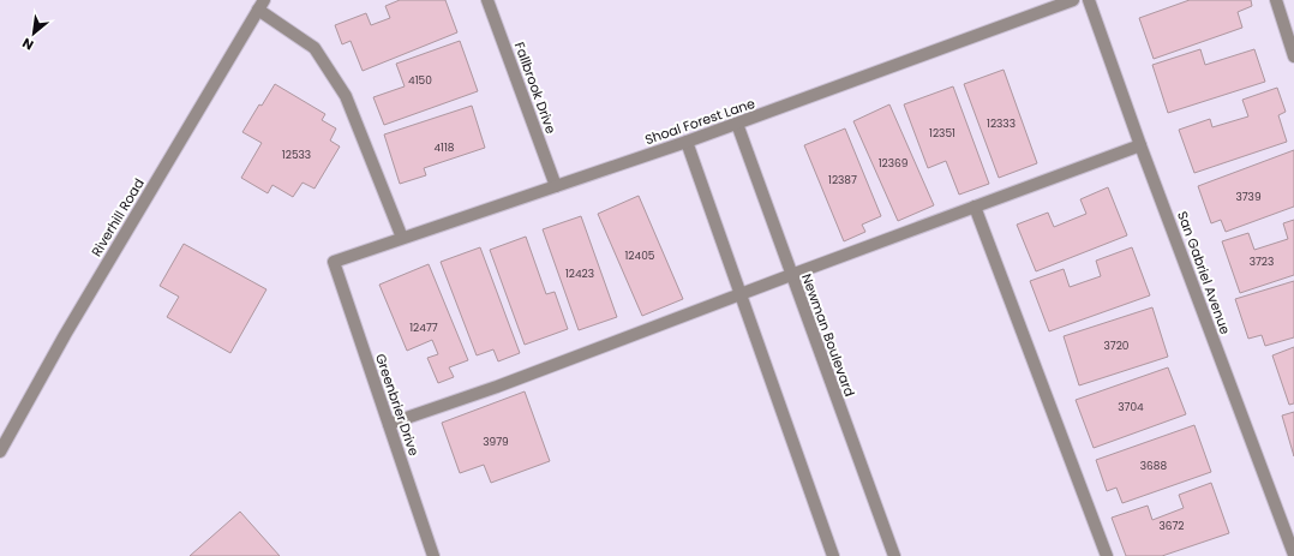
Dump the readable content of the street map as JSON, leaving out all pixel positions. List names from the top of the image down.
{
  "streets": {
    "street": [
      "Fallbrook Drive",
      "Shoal Forest Lane",
      "Riverhill Road",
      "San Gabriel Avenue",
      "Newman Boulevard",
      "Greenbrier Drive"
    ]
  },
  "crossings": [
    ["Fallbrook Drive", "Shoal Forest Lane"],
    ["Shoal Forest Lane", "Newman Boulevard"],
    ["Shoal Forest Lane", "Greenbrier Drive"]
  ],
  "house_numbers": [
    "4150",
    "12333",
    "12351",
    "4118",
    "12533",
    "12369",
    "12387",
    "3739",
    "12405",
    "3723",
    "12423",
    "12477",
    "3720",
    "3704",
    "3979",
    "3688",
    "3672"
  ],
  "north": "bottom left"
}
